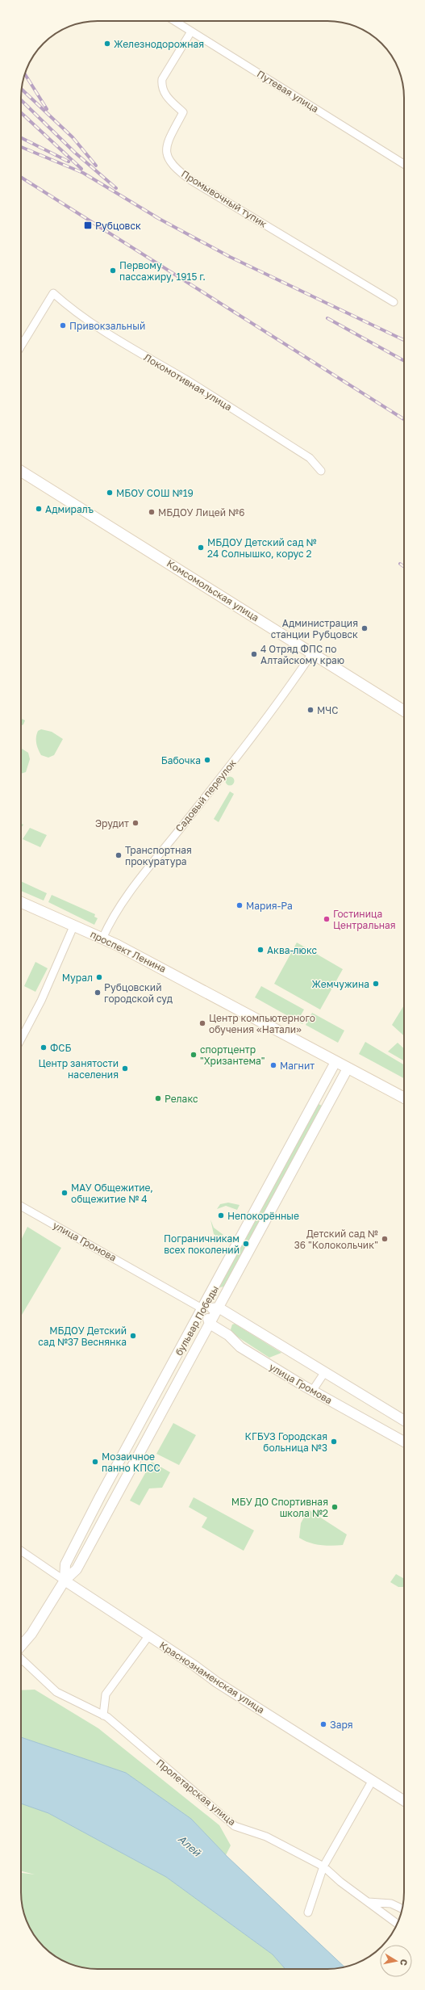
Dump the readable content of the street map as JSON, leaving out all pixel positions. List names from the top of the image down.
{
  "streets": {
    "main road": ["Комсомольская улица", "проспект Ленина"],
    "street": [
      "Путевая улица",
      "Промывочный тупик",
      "Локомотивная улица",
      "Садовый переулок",
      "улица Громова",
      "бульвар Победы",
      "Краснознаменская улица",
      "Пролетарская улица"
    ]
  },
  "crossings": [
    ["Путевая улица", "Промывочный тупик"],
    ["Комсомольская улица", "Садовый переулок"],
    ["Садовый переулок", "проспект Ленина"],
    ["проспект Ленина", "бульвар Победы"],
    ["улица Громова", "бульвар Победы"],
    ["бульвар Победы", "Краснознаменская улица"]
  ],
  "water": ["Алей"],
  "places": {
    "other": [
      "Железнодорожная",
      "Первому пассажиру, 1915 г.",
      "Привокзальный",
      "МБОУ СОШ №19",
      "Адмиралъ",
      "МБДОУ Лицей №6",
      "МБДОУ Детский сад № 24 Солнышко, корус 2",
      "Администрация станции Рубцовск",
      "4 Отряд ФПС по Алтайскому краю",
      "МЧС",
      "Бабочка",
      "Эрудит",
      "Транспортная прокуратура",
      "Мария-Ра",
      "Гостиница Центральная",
      "Аква-люкс",
      "Мурал",
      "Жемчужина",
      "Рубцовский городской суд",
      "Центр компьютерного обучения «Натали»",
      "ФСБ",
      "спортцентр \"Хризантема\"",
      "Магнит",
      "Центр занятости населения",
      "Релакс",
      "МАУ Общежитие, общежитие № 4",
      "Непокорённые",
      "Детский сад № 36 \"Колокольчик\"",
      "Пограничникам всех поколений",
      "МБДОУ Детский сад №37 Веснянка",
      "КГБУЗ Городская больница №3",
      "Мозаичное панно КПСС",
      "МБУ ДО Спортивная школа №2",
      "Заря"
    ],
    "transit": ["Рубцовск"]
  },
  "north": "right"
}
